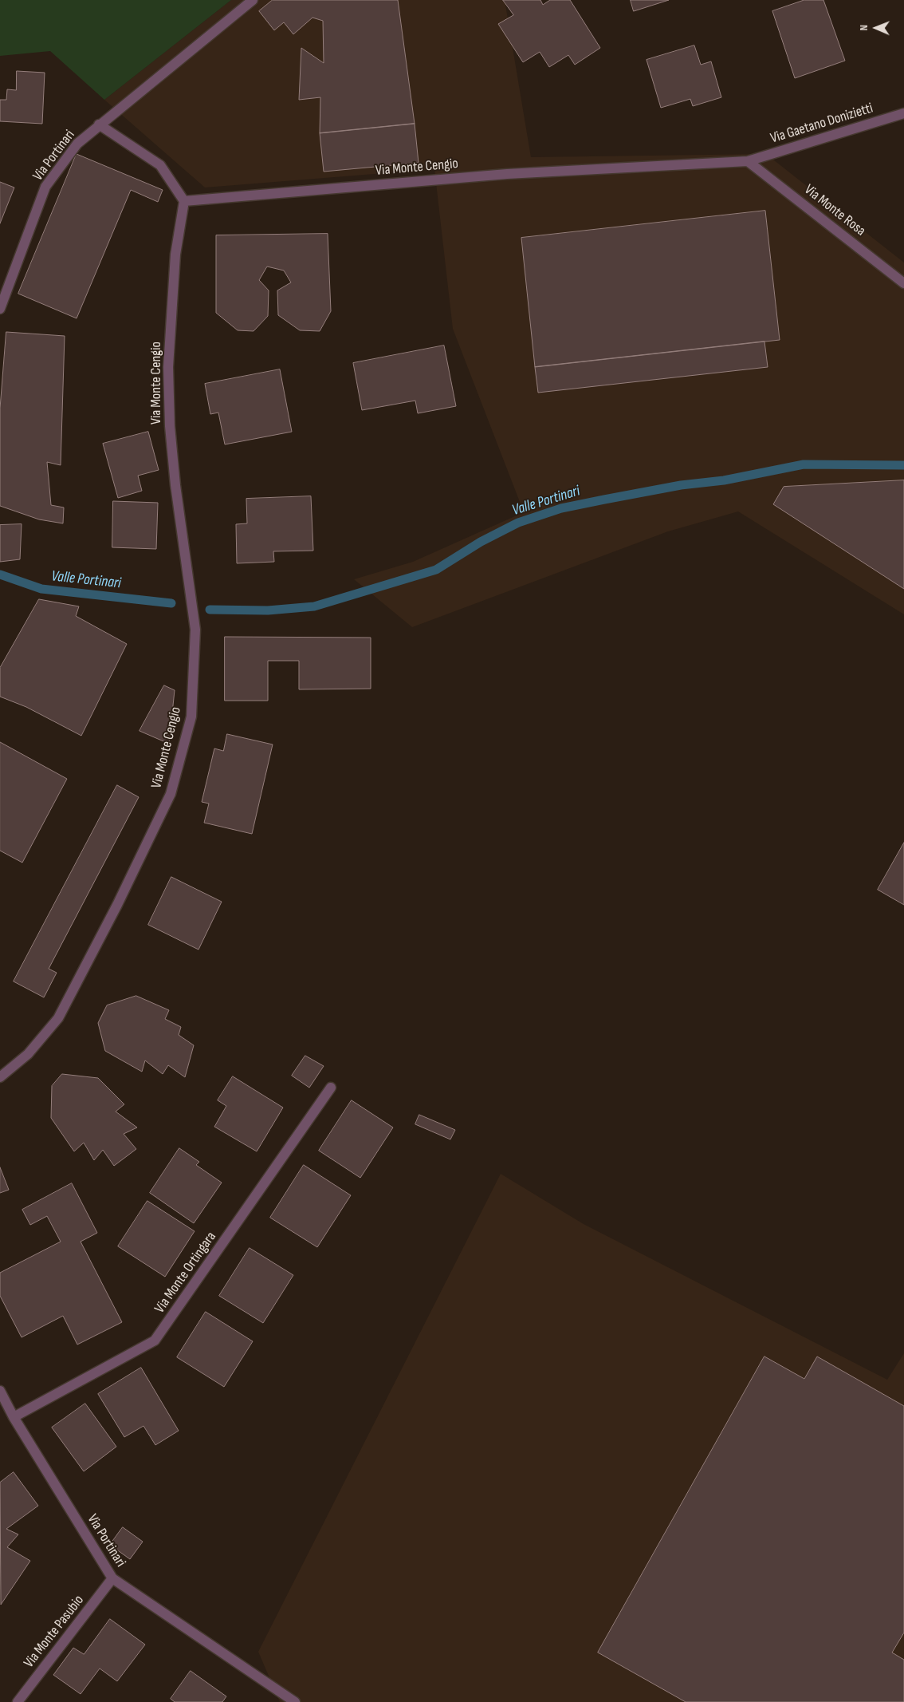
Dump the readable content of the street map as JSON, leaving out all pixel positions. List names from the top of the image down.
{
  "streets": {
    "street": [
      "Via Gaetano Donizietti",
      "Via Portinari",
      "Via Monte Cengio",
      "Via Monte Rosa",
      "Via Monte Ortingara",
      "Via Monte Pasubio"
    ]
  },
  "crossings": [
    ["Via Gaetano Donizietti", "Via Monte Cengio"],
    ["Via Gaetano Donizietti", "Via Monte Rosa"],
    ["Via Portinari", "Via Monte Ortingara"],
    ["Via Portinari", "Via Monte Pasubio"],
    ["Via Monte Cengio", "Via Monte Rosa"]
  ],
  "water": ["Valle Portinari"],
  "north": "left"
}
